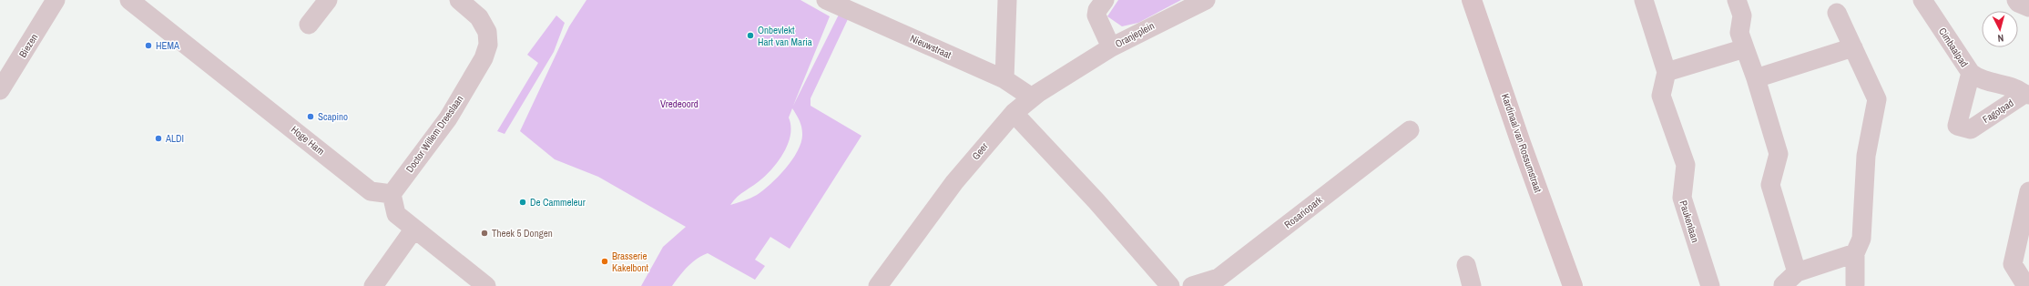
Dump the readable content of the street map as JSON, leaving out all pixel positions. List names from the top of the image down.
{
  "streets": {
    "street": [
      "Oranjeplein",
      "Biezen",
      "Nieuwstraat",
      "Cimbaalpad",
      "Fagotpad",
      "Doctor Willem Dreeslaan",
      "Hoge Ham",
      "Kardinaal van Rossumstraat",
      "Geer",
      "Rosariopark",
      "Paukenlaan"
    ]
  },
  "crossings": [
    ["Oranjeplein", "Geer"],
    ["Nieuwstraat", "Geer"],
    ["Cimbaalpad", "Fagotpad"],
    ["Doctor Willem Dreeslaan", "Hoge Ham"]
  ],
  "parks": ["Vredeoord"],
  "places": [
    "Onbevlekt Hart van Maria",
    "HEMA",
    "Scapino",
    "ALDI",
    "De Cammeleur",
    "Theek 5 Dongen",
    "Brasserie Kakelbont"
  ],
  "north": "bottom"
}
